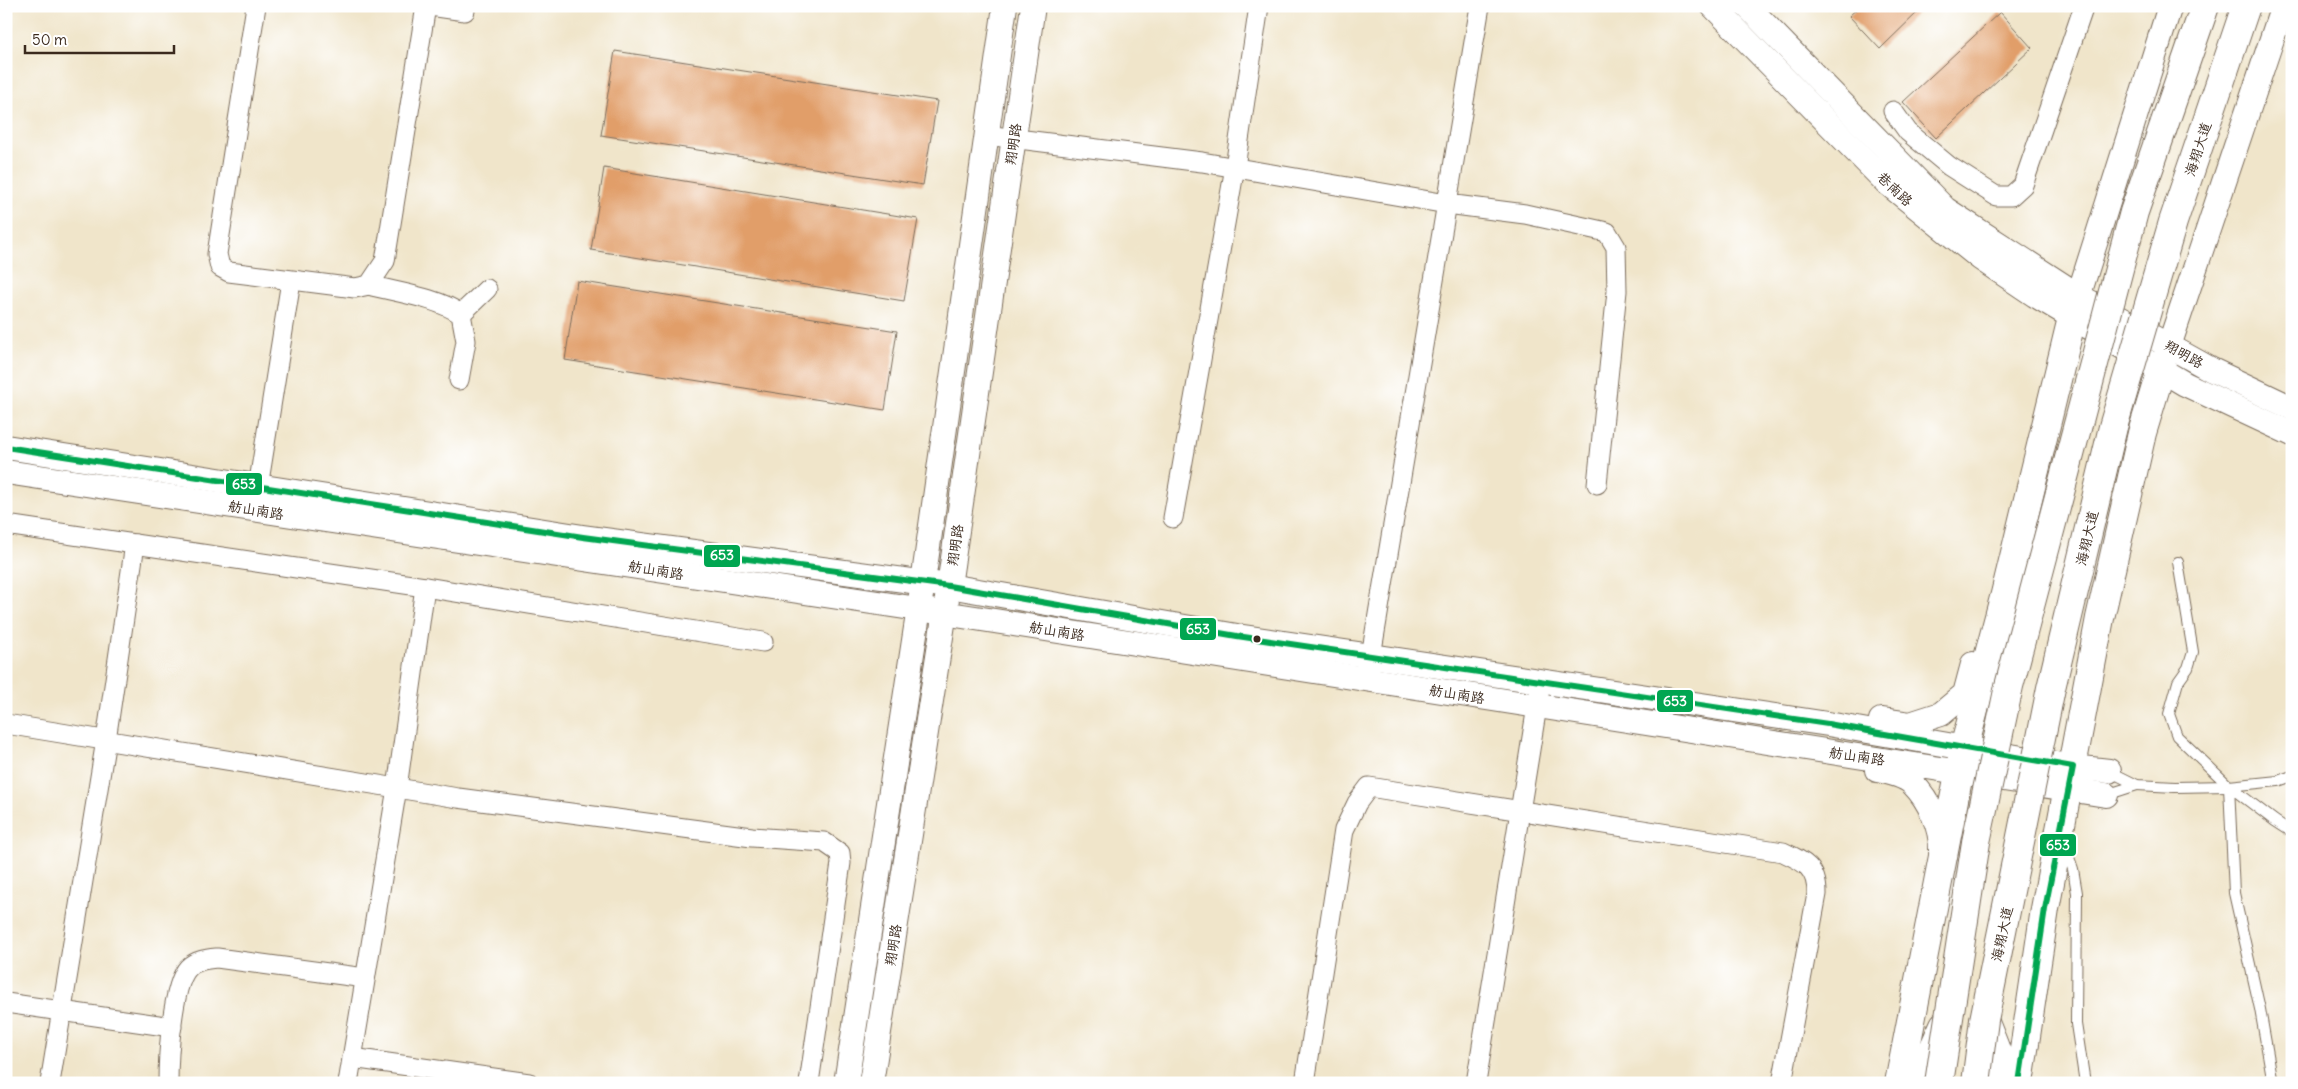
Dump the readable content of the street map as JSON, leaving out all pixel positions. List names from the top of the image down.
{
  "streets": {
    "main road": ["海翔大道"],
    "street": ["翔明路", "巷南路", "舫山南路"]
  },
  "crossings": [
    ["翔明路", "巷南路"],
    ["翔明路", "舫山南路"]
  ],
  "lines": ["transit line 653"],
  "scale_bar": "50 m"
}
